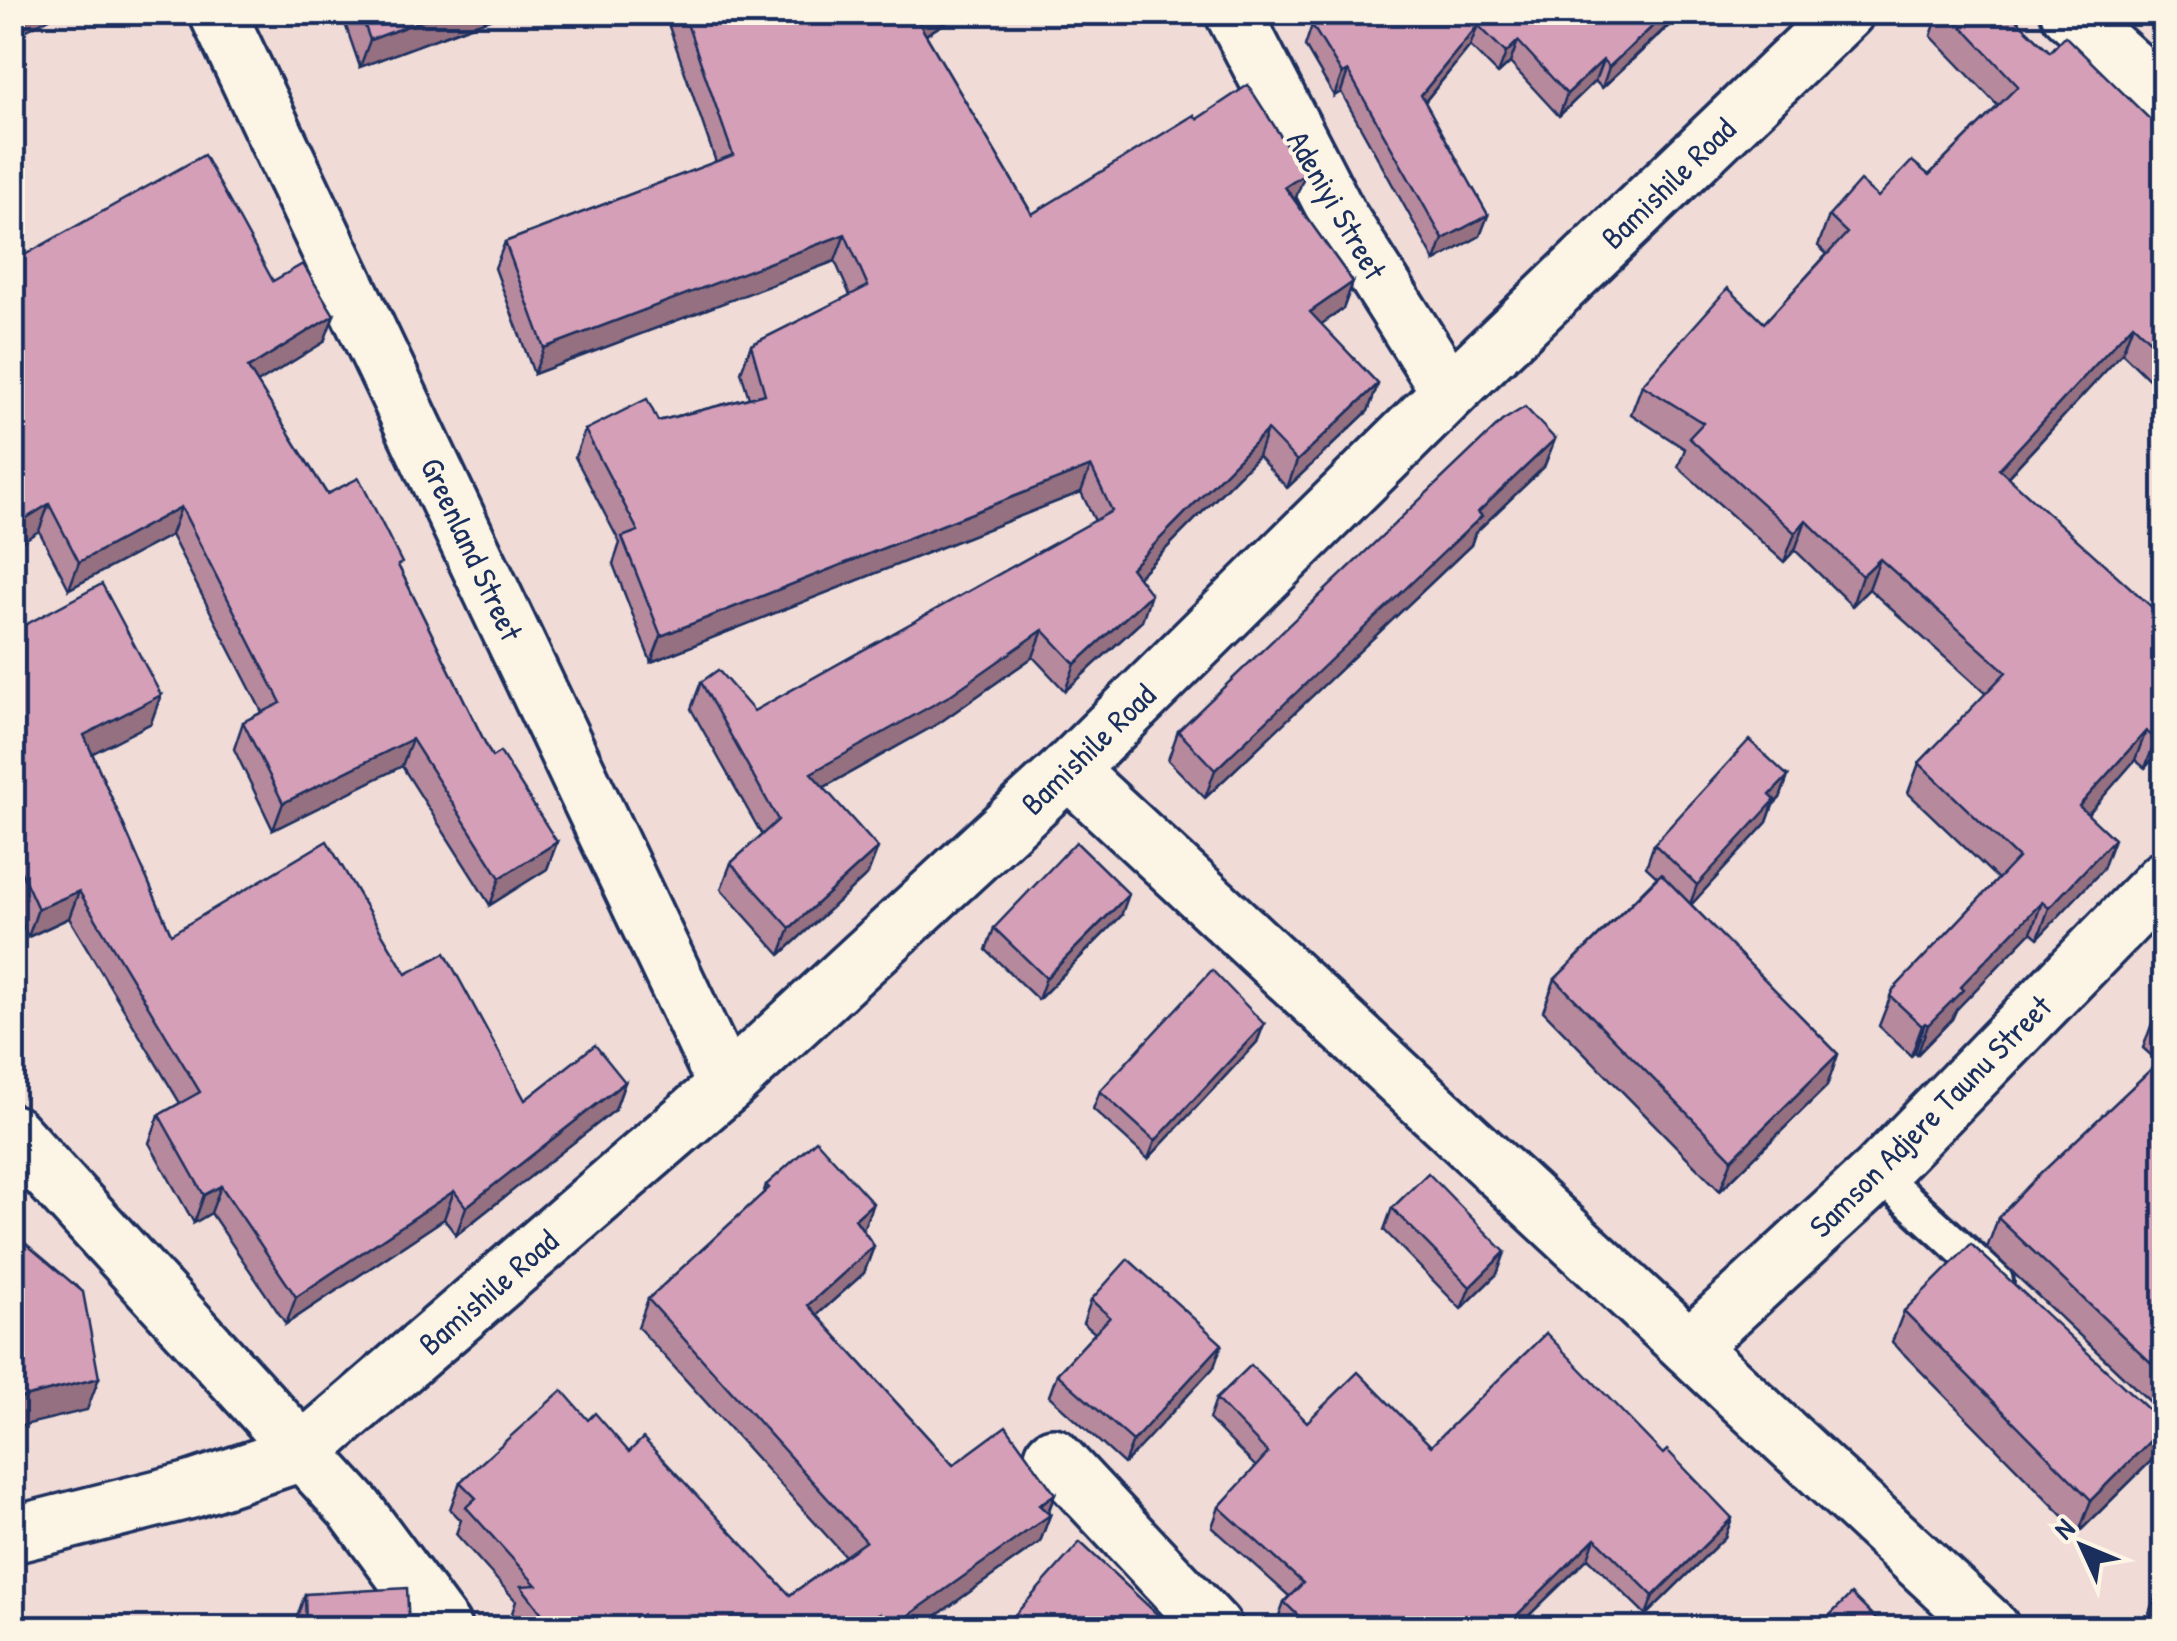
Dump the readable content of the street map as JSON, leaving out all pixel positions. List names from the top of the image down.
{
  "streets": {
    "street": [
      "Bamishile Road",
      "Adeniyi Street",
      "Greenland Street",
      "Samson Adjere Taunu Street"
    ]
  },
  "crossings": [
    ["Bamishile Road", "Adeniyi Street"],
    ["Bamishile Road", "Greenland Street"]
  ],
  "north": "top left"
}
